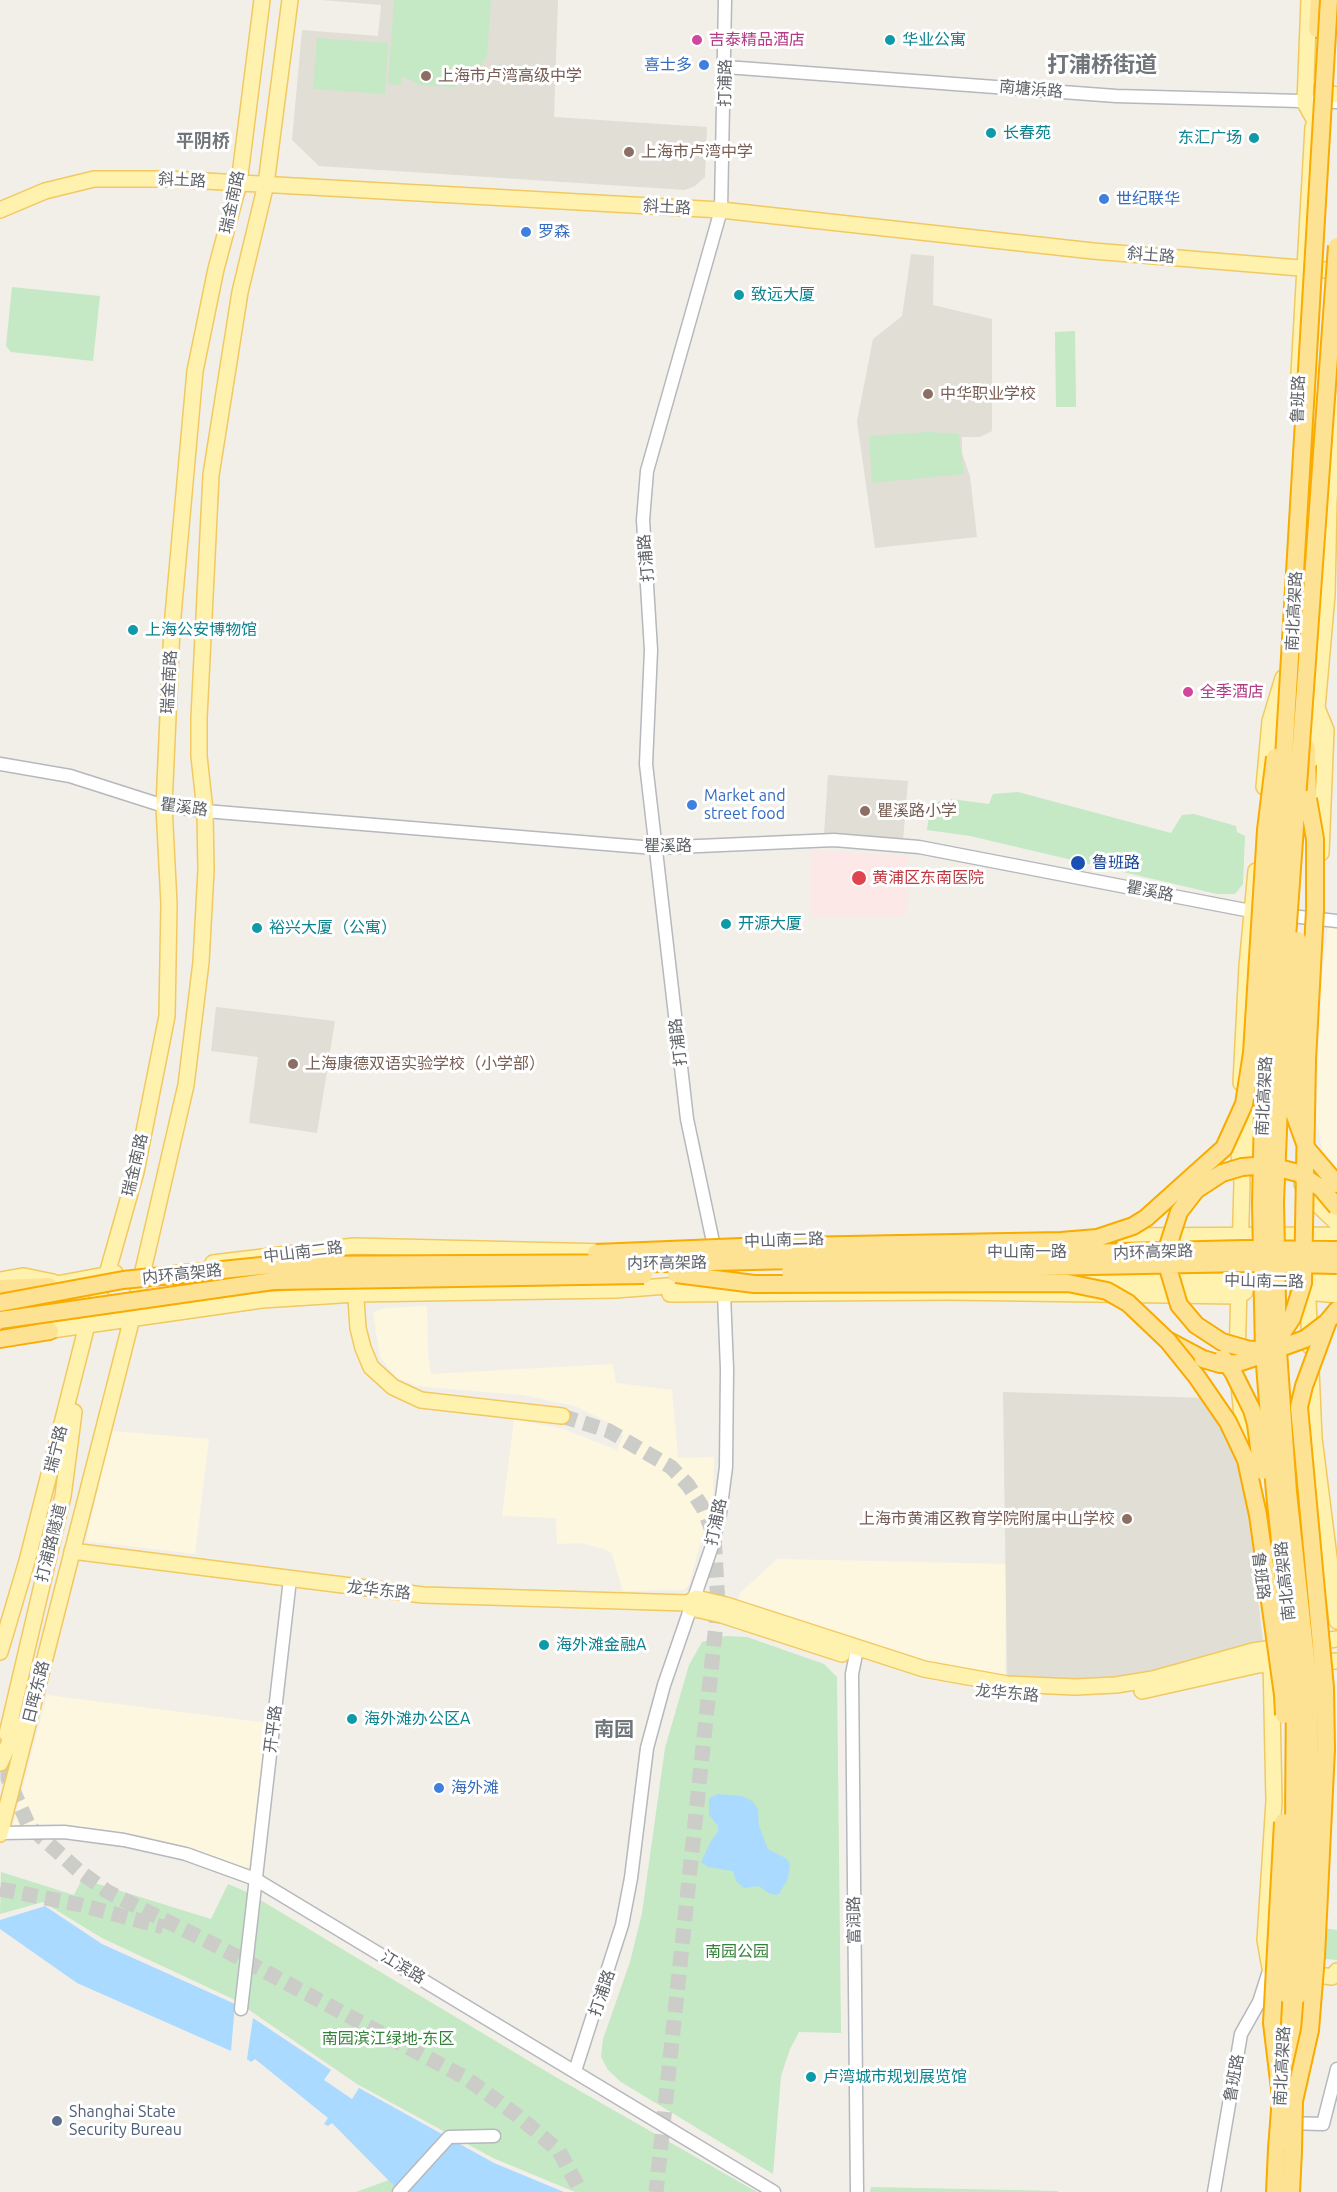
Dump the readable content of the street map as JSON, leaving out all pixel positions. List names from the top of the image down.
{
  "streets": {
    "highway": ["南北高架路", "内环高架路"],
    "main road": [
      "斜土路",
      "瑞金南路",
      "鲁班路",
      "中山南二路",
      "中山南一路",
      "瑞宁路",
      "打浦路隧道",
      "龙华东路",
      "日晖东路"
    ],
    "street": [
      "打浦路",
      "南塘浜路",
      "瞿溪路",
      "开平路",
      "富润路",
      "江滨路"
    ]
  },
  "crossings": [
    ["打浦路", "南塘浜路"],
    ["打浦路", "斜土路"],
    ["打浦路", "瞿溪路"],
    ["打浦路", "中山南二路"],
    ["打浦路", "中山南一路"],
    ["打浦路", "龙华东路"],
    ["打浦路", "江滨路"],
    ["南塘浜路", "鲁班路"],
    ["斜土路", "瑞金南路"],
    ["斜土路", "鲁班路"],
    ["瑞金南路", "瞿溪路"],
    ["瑞金南路", "中山南二路"],
    ["瑞金南路", "日晖东路"],
    ["鲁班路", "南北高架路"],
    ["鲁班路", "瞿溪路"],
    ["鲁班路", "中山南二路"],
    ["鲁班路", "中山南一路"],
    ["鲁班路", "龙华东路"],
    ["中山南二路", "中山南一路"],
    ["中山南二路", "日晖东路"],
    ["瑞宁路", "打浦路隧道"],
    ["龙华东路", "日晖东路"],
    ["龙华东路", "开平路"],
    ["龙华东路", "富润路"],
    ["日晖东路", "江滨路"],
    ["开平路", "江滨路"]
  ],
  "districts": ["打浦桥街道", "平阴桥", "南园"],
  "parks": ["南园公园", "南园滨江绿地-东区"],
  "places": [
    "吉泰精品酒店",
    "华业公寓",
    "喜士多",
    "上海市卢湾高级中学",
    "长春苑",
    "东汇广场",
    "上海市卢湾中学",
    "世纪联华",
    "罗森",
    "致远大厦",
    "中华职业学校",
    "上海公安博物馆",
    "全季酒店",
    "Market and street food",
    "瞿溪路小学",
    "鲁班路",
    "黄浦区东南医院",
    "开源大厦",
    "裕兴大厦（公寓）",
    "上海康德双语实验学校（小学部）",
    "上海市黄浦区教育学院附属中山学校",
    "海外滩金融A",
    "海外滩办公区A",
    "海外滩",
    "卢湾城市规划展览馆",
    "Shanghai State Security Bureau"
  ]
}
